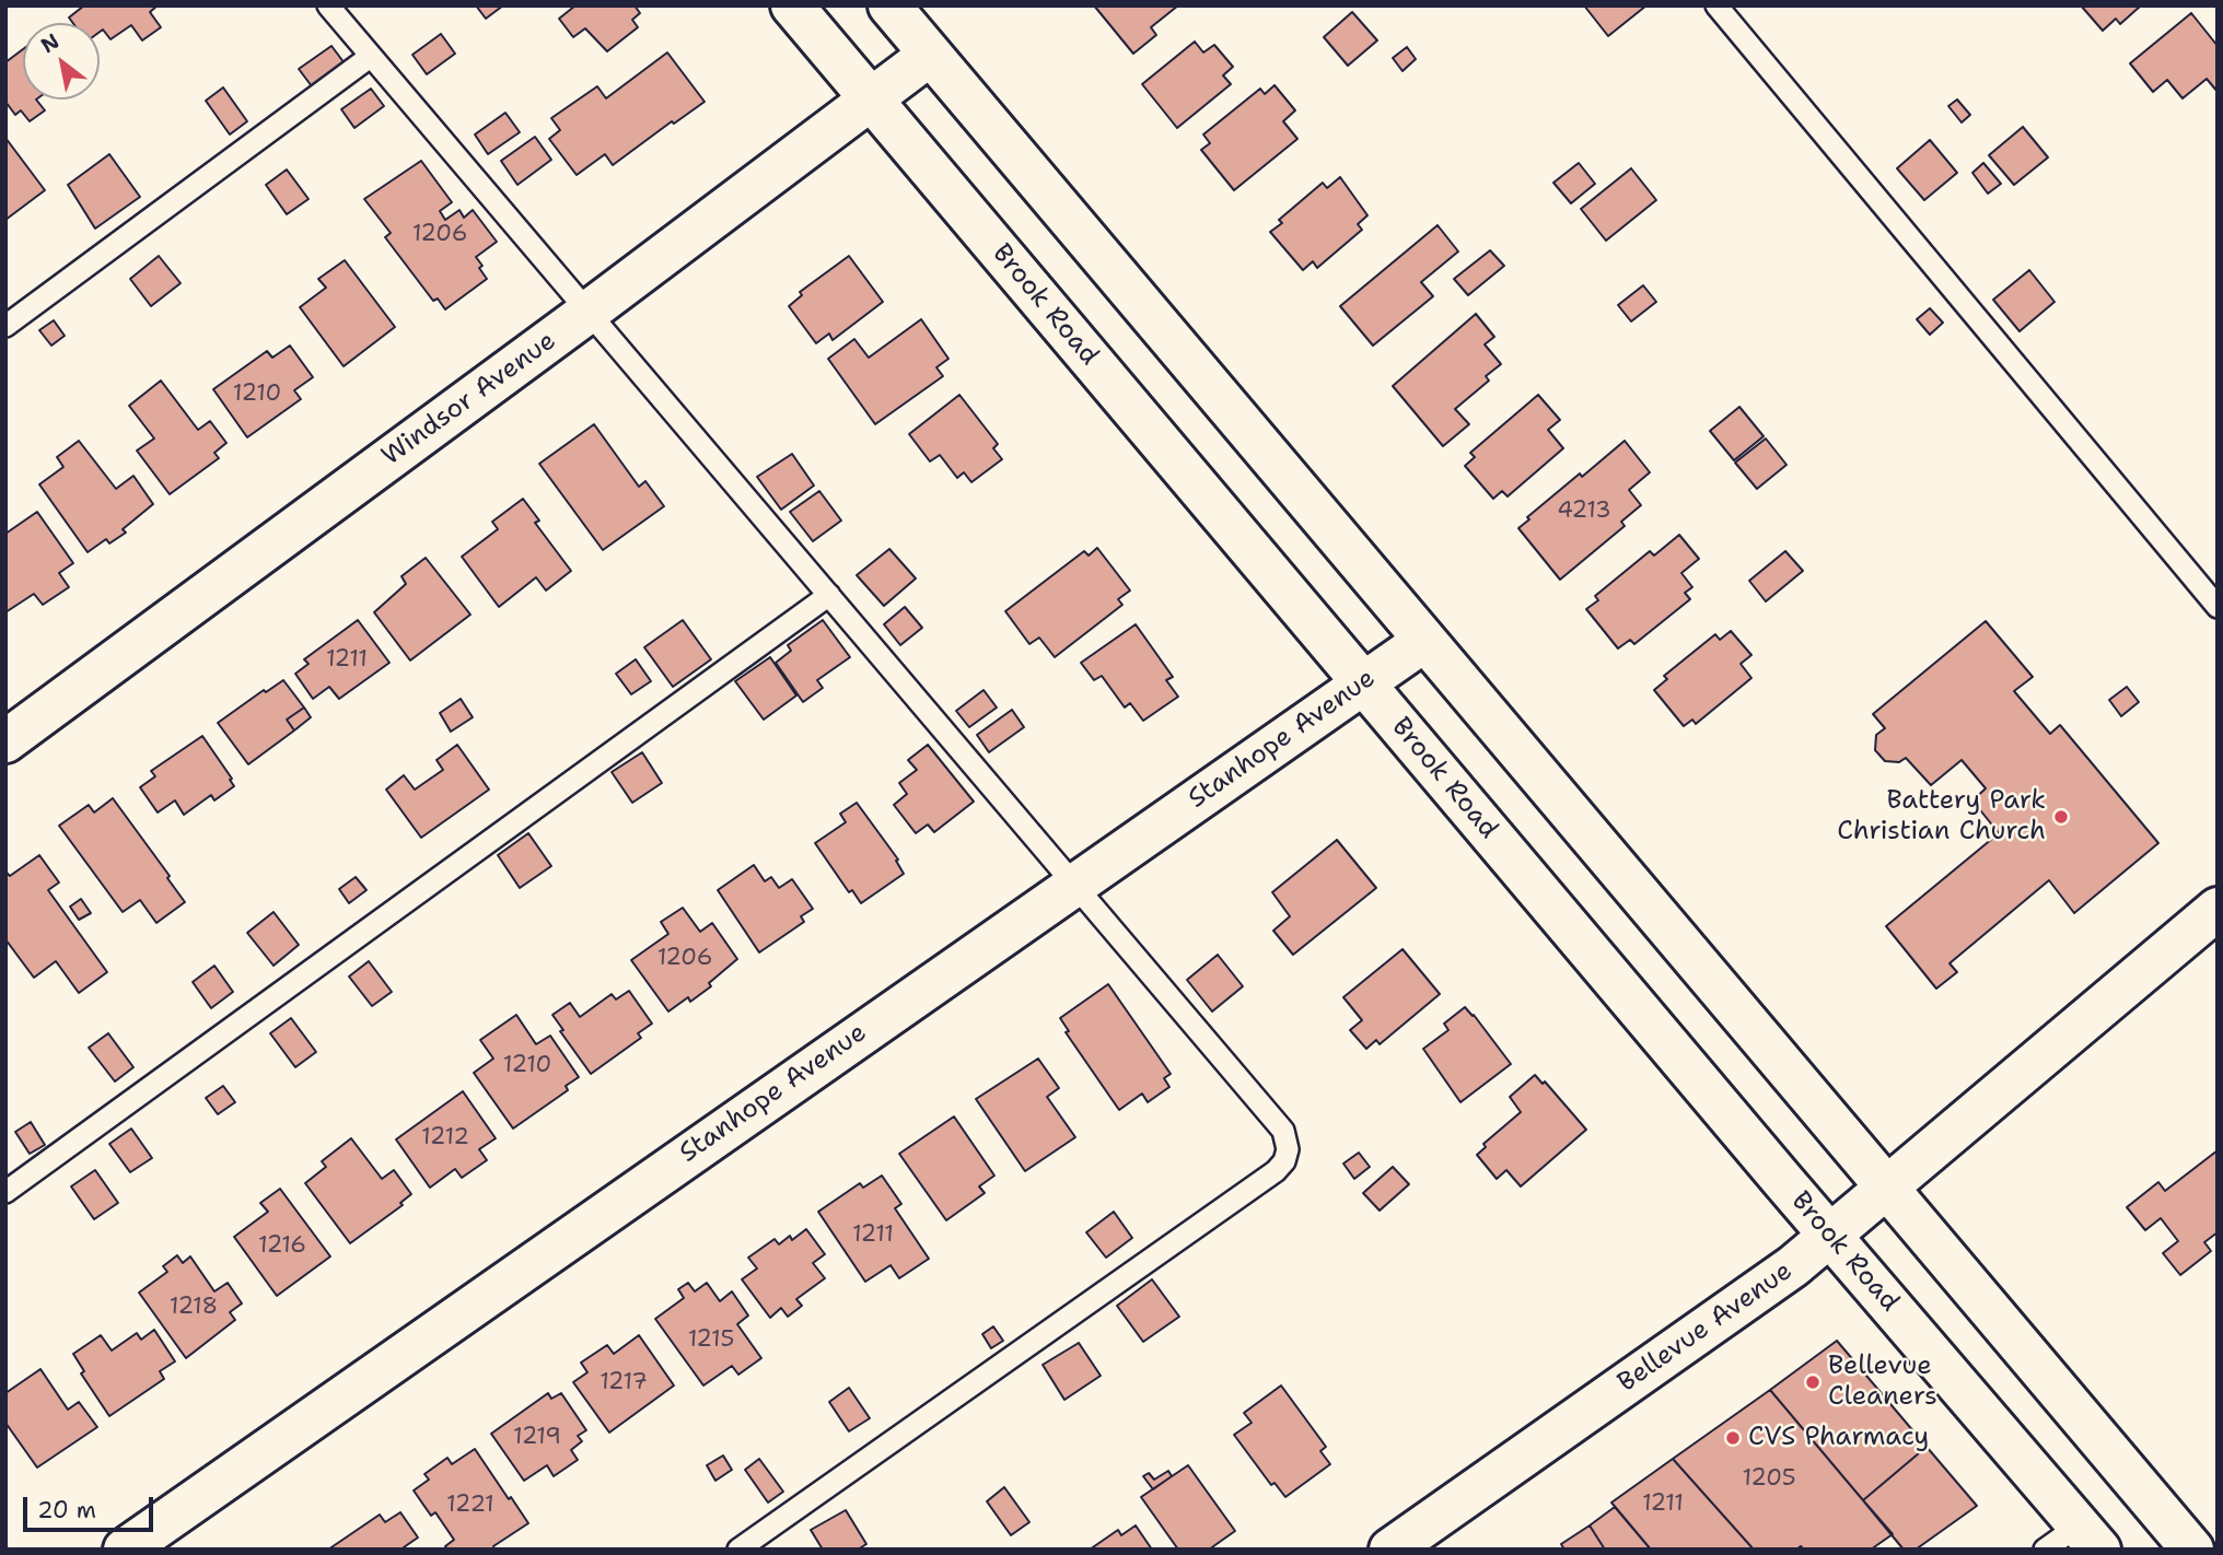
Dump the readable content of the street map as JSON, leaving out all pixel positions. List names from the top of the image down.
{
  "streets": {
    "main road": [
      "Brook Road",
      "Windsor Avenue",
      "Stanhope Avenue",
      "Bellevue Avenue"
    ]
  },
  "crossings": [
    ["Brook Road", "Windsor Avenue"],
    ["Brook Road", "Stanhope Avenue"],
    ["Brook Road", "Bellevue Avenue"]
  ],
  "places": ["Battery Park Christian Church", "Bellevue Cleaners", "CVS Pharmacy"],
  "house_numbers": [
    "1206",
    "1210",
    "4213",
    "1211",
    "1206",
    "1210",
    "1212",
    "1211",
    "1216",
    "1218",
    "1215",
    "1217",
    "1219",
    "1205",
    "1211",
    "1221"
  ],
  "scale_bar": "20 m",
  "north": "top left"
}
